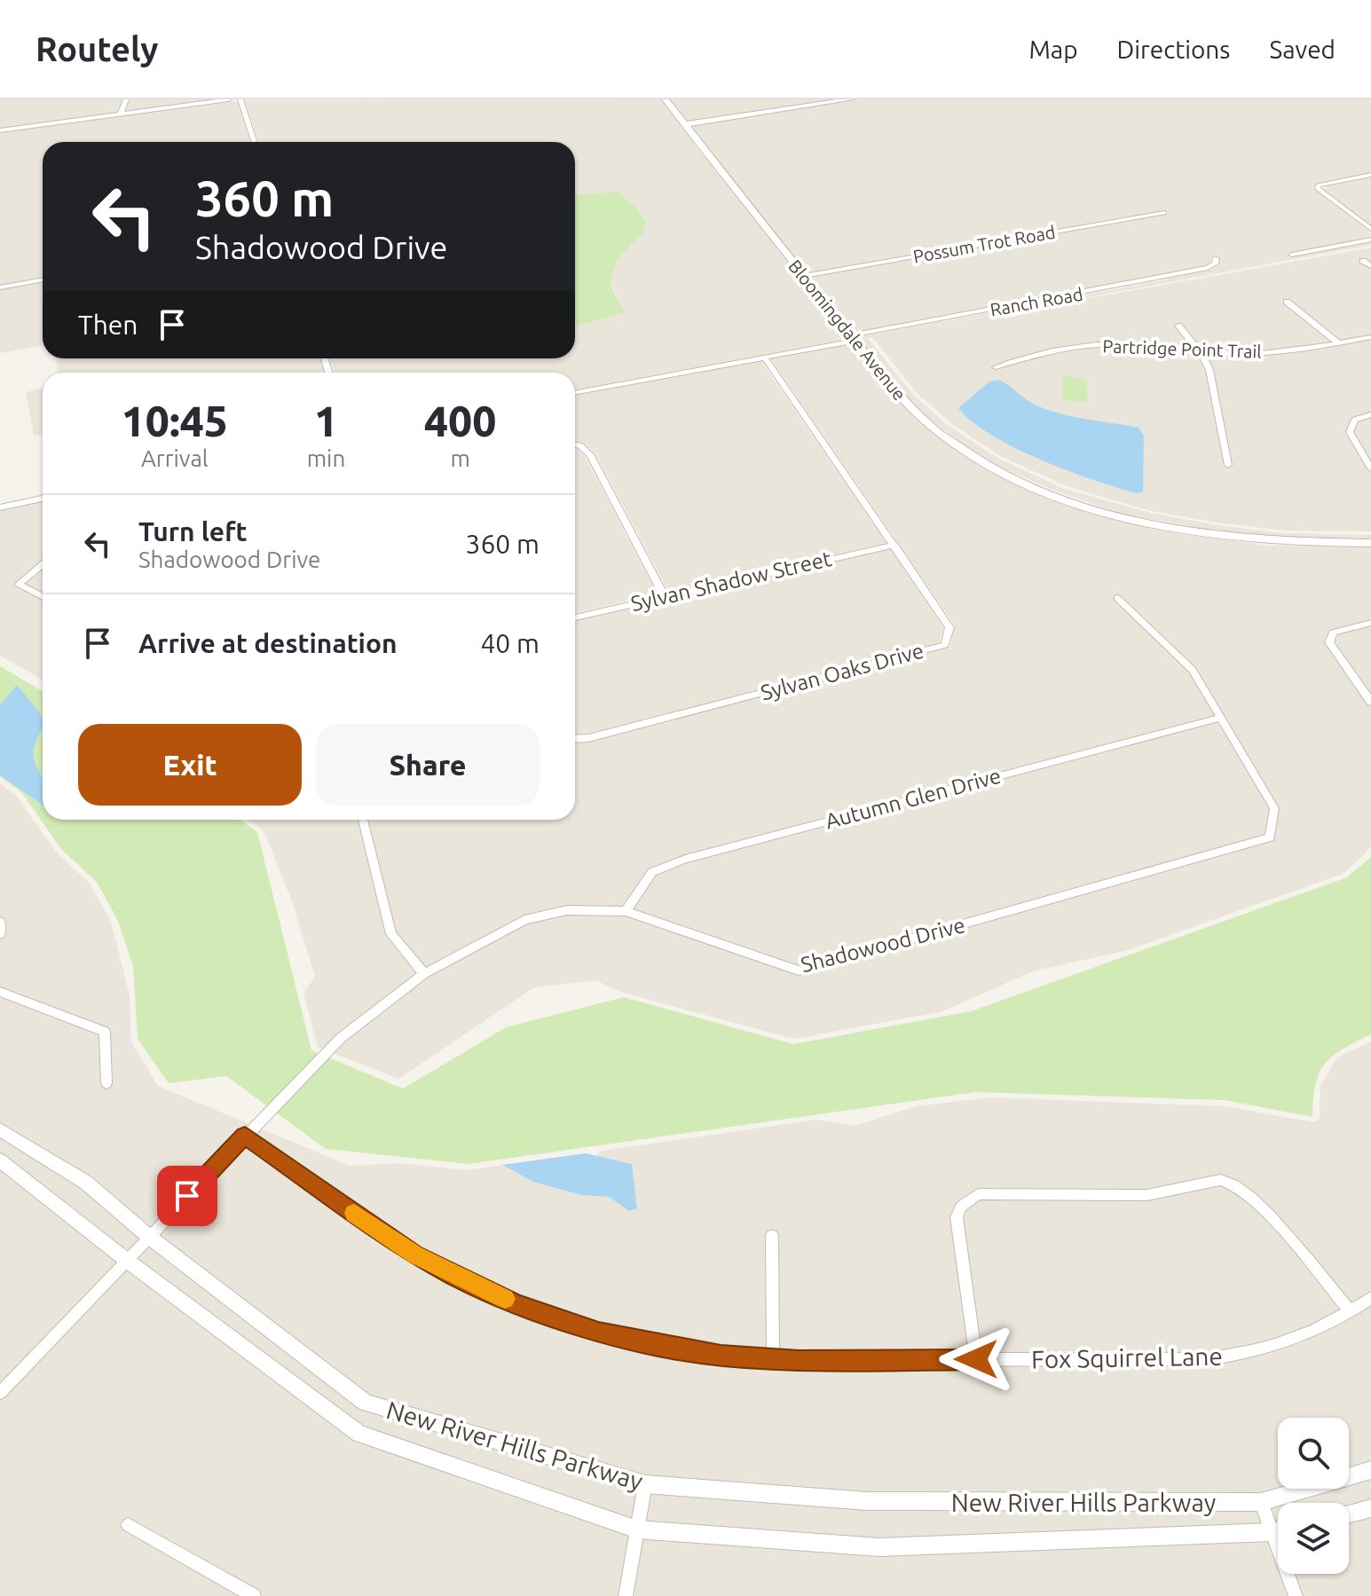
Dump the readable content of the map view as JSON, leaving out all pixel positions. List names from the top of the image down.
{
  "streets": {
    "street": [
      "Possum Trot Road",
      "Ranch Road",
      "Bloomingdale Avenue",
      "Partridge Point Trail",
      "Sylvan Shadow Street",
      "Sylvan Oaks Drive",
      "Autumn Glen Drive",
      "Shadowood Drive",
      "Fox Squirrel Lane",
      "New River Hills Parkway"
    ]
  },
  "crossings": [
    ["Possum Trot Road", "Bloomingdale Avenue"],
    ["Ranch Road", "Bloomingdale Avenue"],
    ["Ranch Road", "Sylvan Oaks Drive"],
    ["Sylvan Shadow Street", "Sylvan Oaks Drive"],
    ["Autumn Glen Drive", "Shadowood Drive"],
    ["Shadowood Drive", "Fox Squirrel Lane"],
    ["Shadowood Drive", "New River Hills Parkway"]
  ],
  "page": {
    "header": "Routely",
    "nav": ["Map", "Directions", "Saved"],
    "turn": ["360 m", "Shadowood Drive"],
    "then": "Then",
    "eta": [
      "10:45",
      "Arrival",
      "1",
      "min",
      "400",
      "m"
    ],
    "list": [
      {
        "name": "Turn left",
        "note": "Shadowood Drive",
        "value": "360 m"
      },
      {
        "name": "Arrive at destination",
        "value": "40 m"
      }
    ],
    "buttons": ["Exit", "Share"]
  }
}
